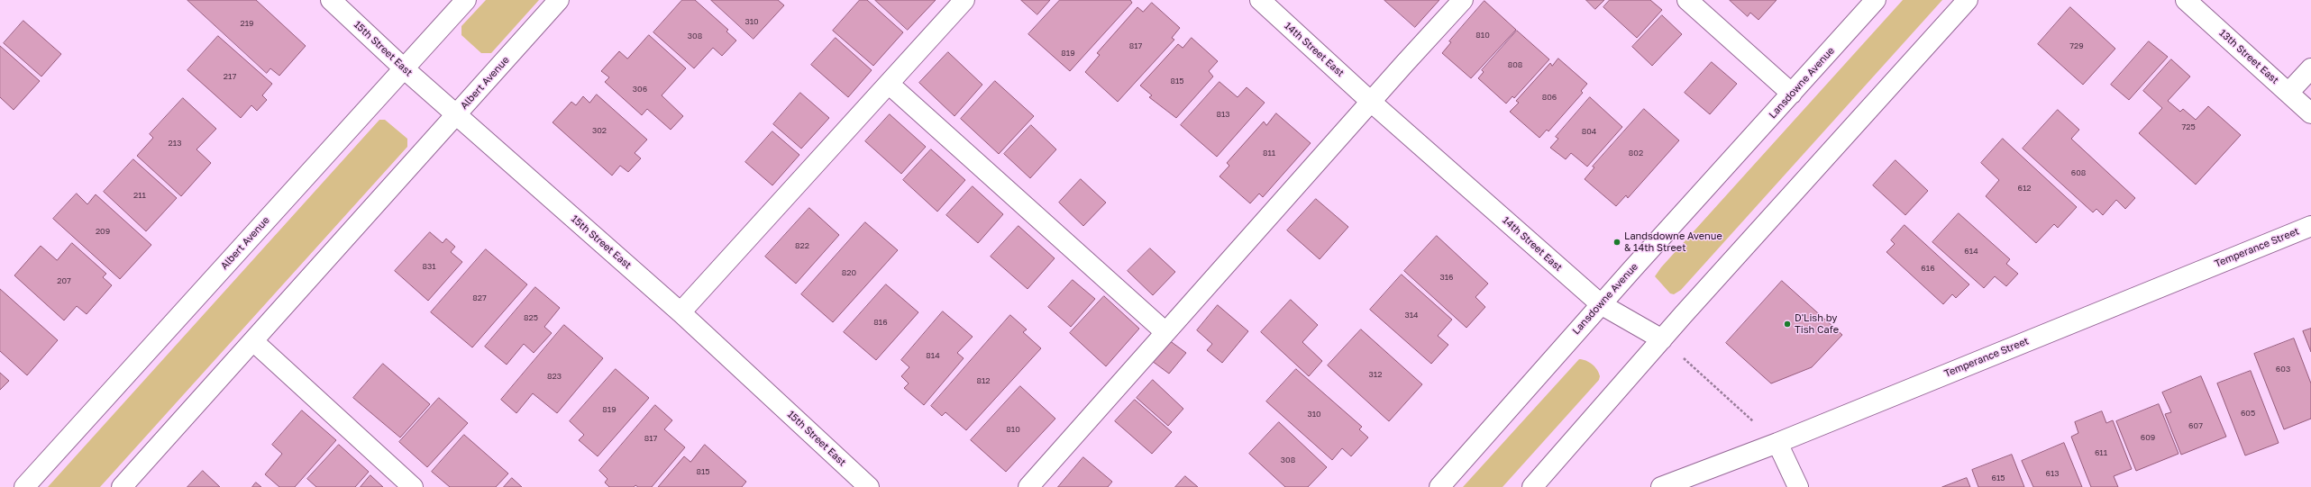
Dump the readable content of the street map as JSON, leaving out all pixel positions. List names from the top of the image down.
{
  "streets": {
    "street": [
      "15th Street East",
      "14th Street East",
      "13th Street East",
      "Albert Avenue",
      "Lansdowne Avenue",
      "Temperance Street"
    ]
  },
  "crossings": [
    ["15th Street East", "Albert Avenue"],
    ["14th Street East", "Lansdowne Avenue"]
  ],
  "places": ["Landsdowne Avenue & 14th Street", "D'Lish by Tish Cafe"],
  "house_numbers": [
    "310",
    "219",
    "810",
    "308",
    "817",
    "729",
    "819",
    "808",
    "217",
    "815",
    "306",
    "806",
    "813",
    "725",
    "302",
    "804",
    "213",
    "811",
    "802",
    "608",
    "612",
    "211",
    "209",
    "822",
    "614",
    "831",
    "616",
    "820",
    "316",
    "207",
    "827",
    "314",
    "825",
    "816",
    "814",
    "603",
    "312",
    "823",
    "812",
    "819",
    "605",
    "310",
    "607",
    "810",
    "609",
    "817",
    "611",
    "308",
    "815",
    "613",
    "615"
  ]
}
